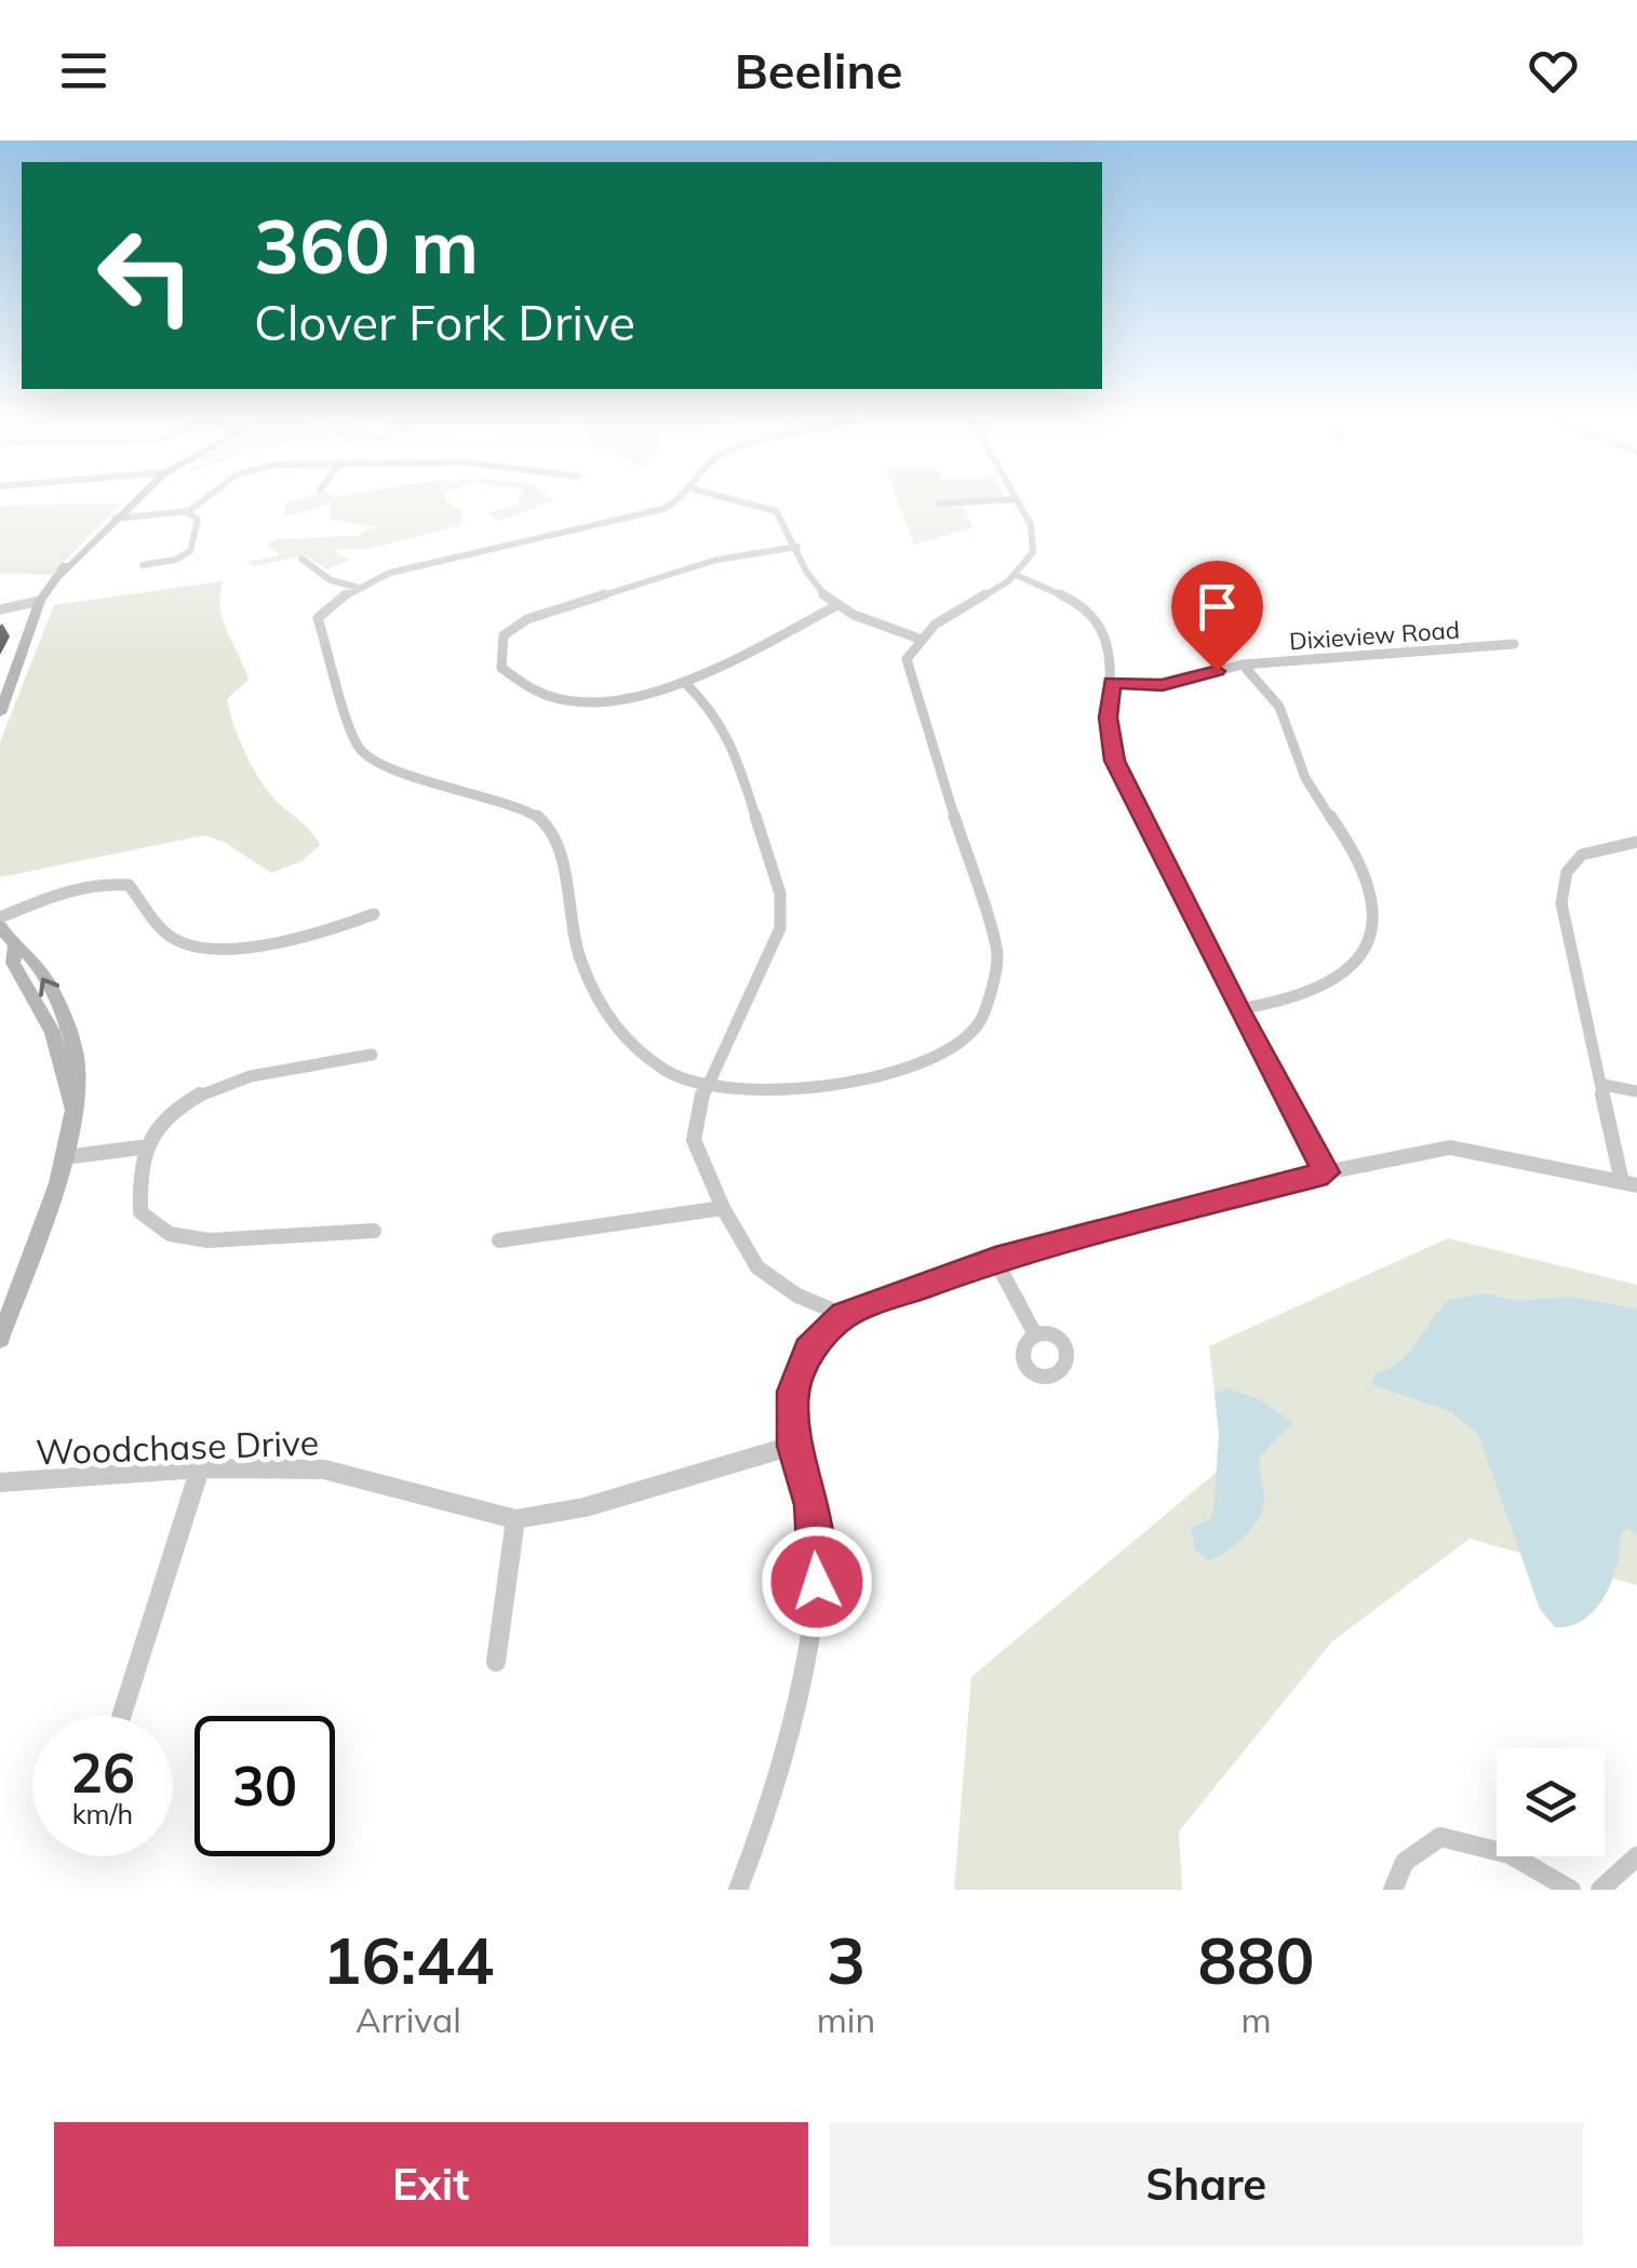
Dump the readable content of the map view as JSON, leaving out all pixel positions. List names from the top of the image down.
{
  "streets": {
    "street": ["Dixieview Road", "Woodchase Drive"]
  },
  "page": {
    "header": "Beeline",
    "turn": ["360 m", "Clover Fork Drive"],
    "speed": "26 km/h",
    "limit": "30",
    "eta": [
      "16:44",
      "Arrival",
      "3",
      "min",
      "880",
      "m"
    ],
    "buttons": ["Exit", "Share"]
  }
}
